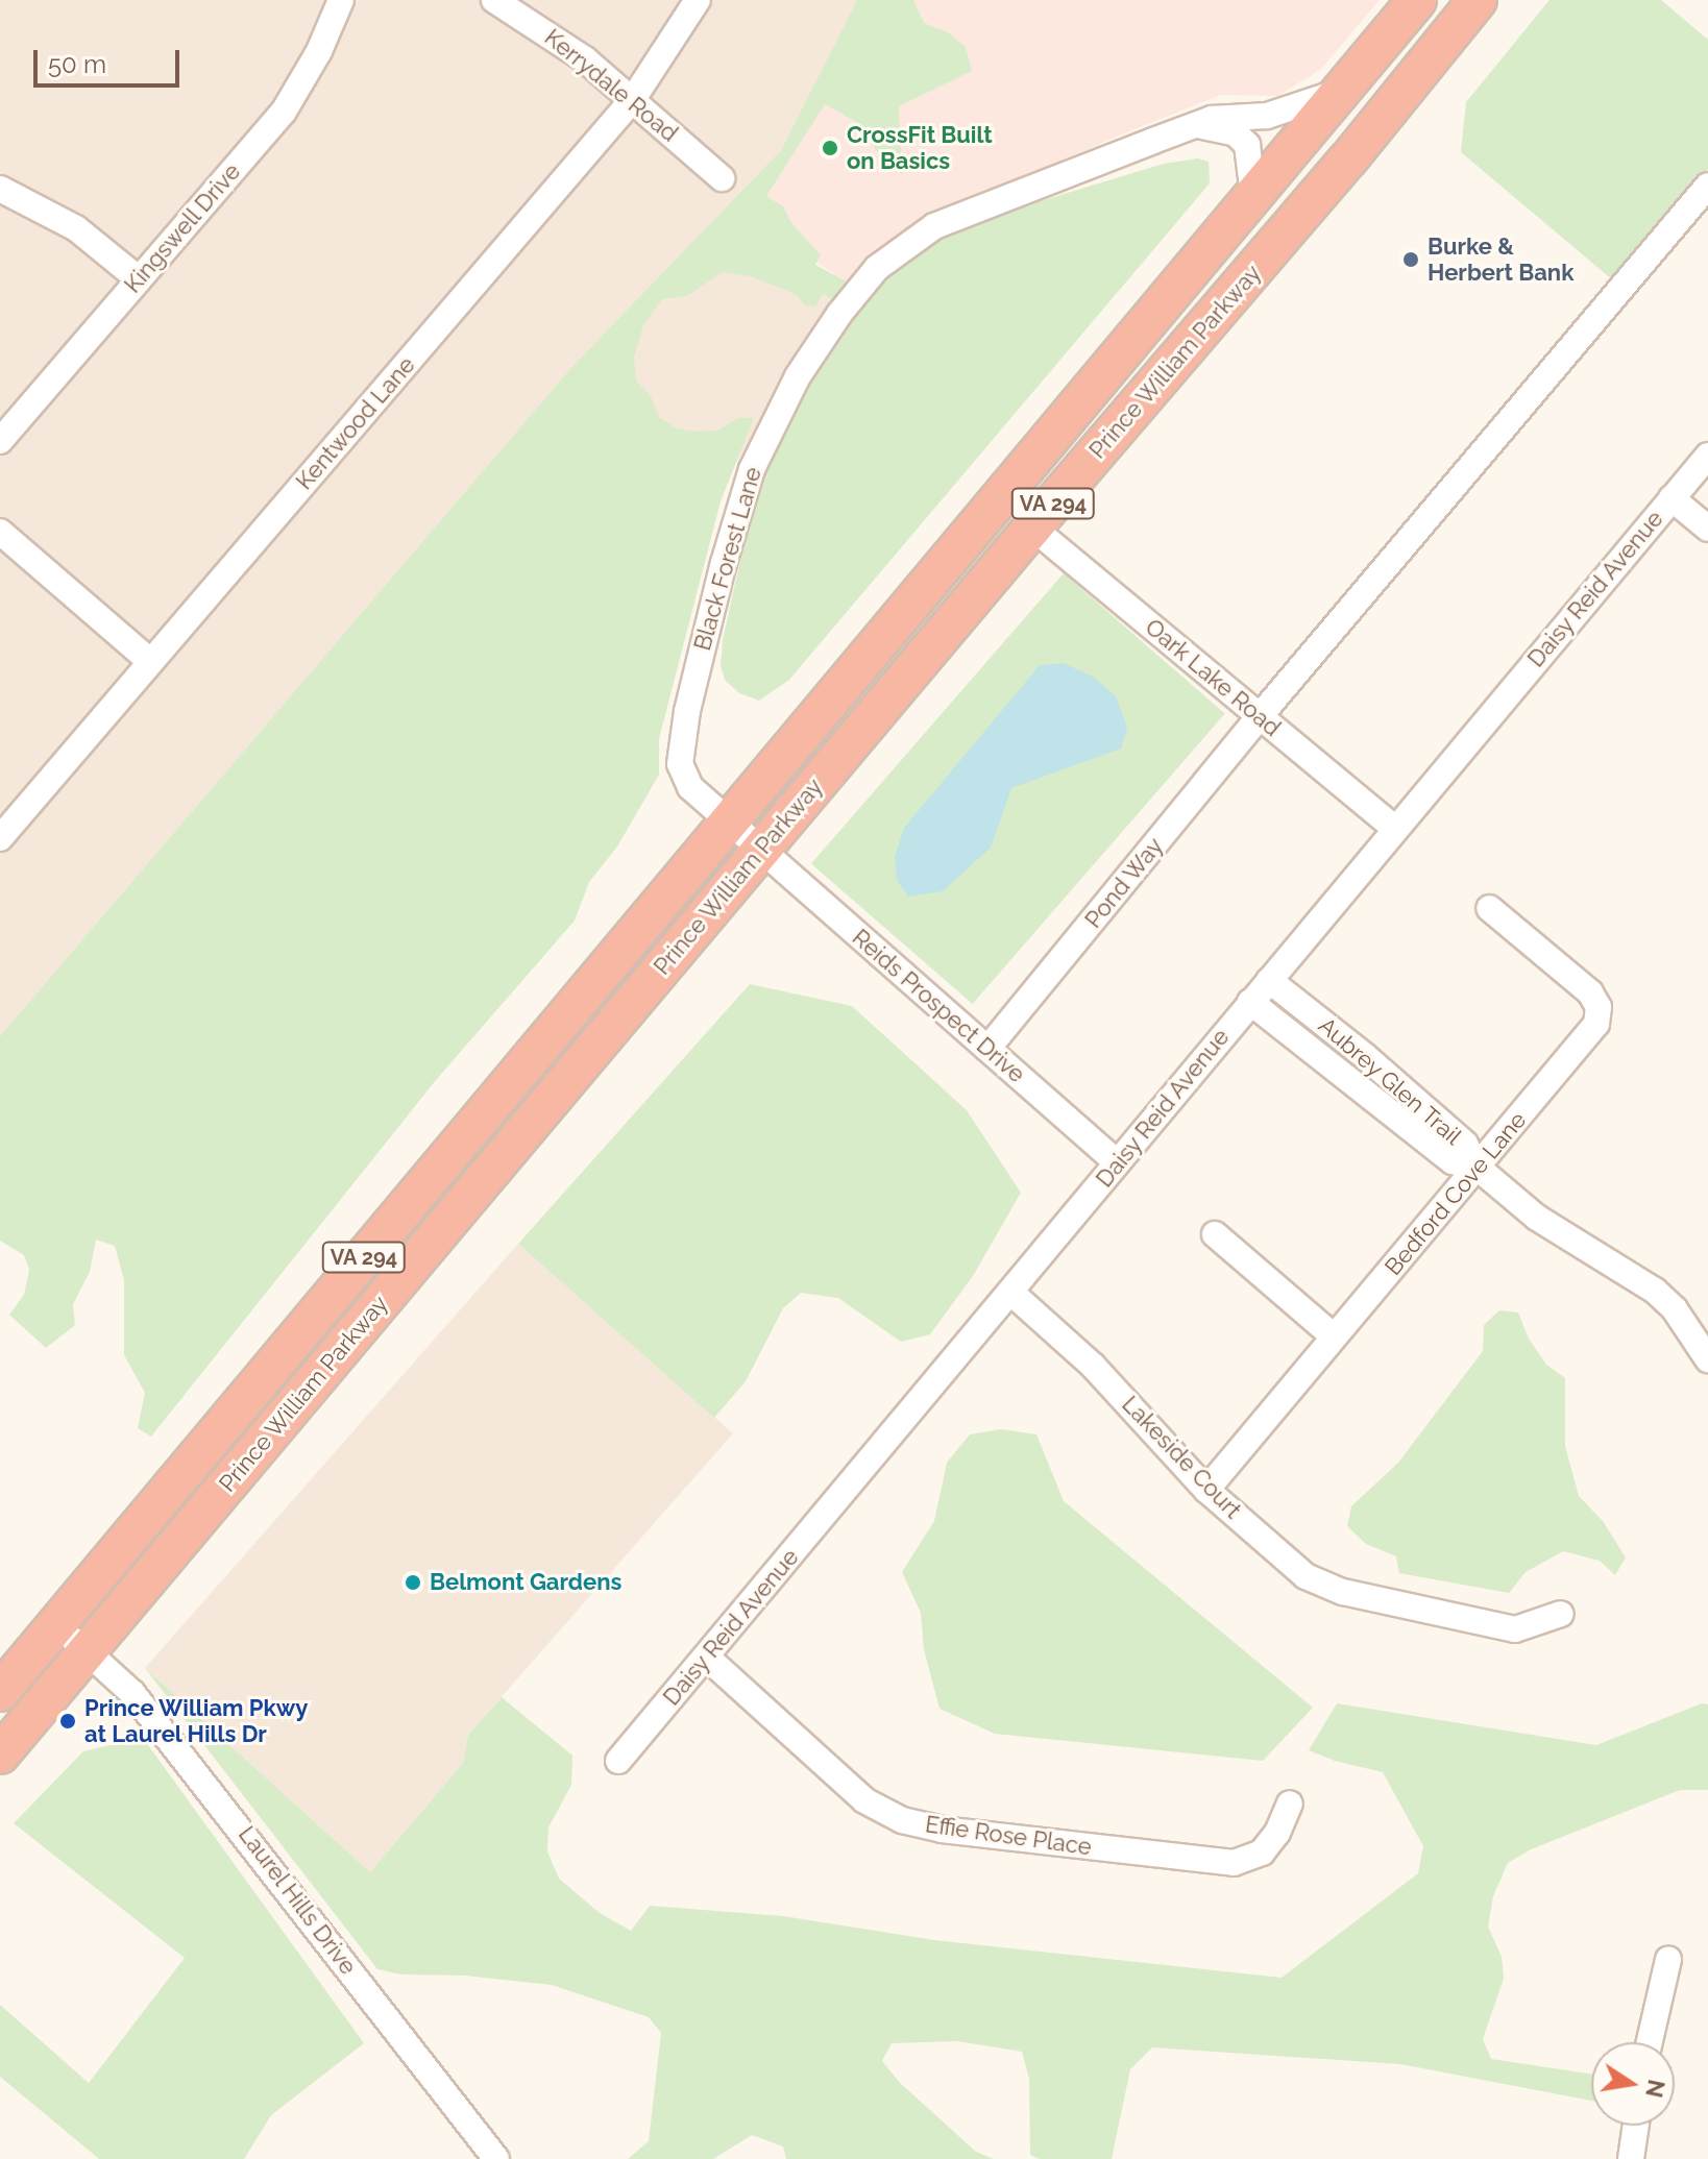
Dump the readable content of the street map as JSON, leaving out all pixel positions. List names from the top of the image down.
{
  "streets": {
    "highway": ["Prince William Parkway", "VA 294"],
    "street": [
      "Kerrydale Road",
      "Kingswell Drive",
      "Kentwood Lane",
      "Black Forest Lane",
      "Daisy Reid Avenue",
      "Oark Lake Road",
      "Pond Way",
      "Reids Prospect Drive",
      "Aubrey Glen Trail",
      "Bedford Cove Lane",
      "Lakeside Court",
      "Effie Rose Place",
      "Laurel Hills Drive"
    ]
  },
  "crossings": [
    ["Kerrydale Road", "Kentwood Lane"],
    ["Prince William Parkway", "Black Forest Lane"],
    ["Prince William Parkway", "Oark Lake Road"],
    ["Prince William Parkway", "Reids Prospect Drive"],
    ["Prince William Parkway", "Laurel Hills Drive"],
    ["Black Forest Lane", "Reids Prospect Drive"],
    ["Daisy Reid Avenue", "Oark Lake Road"],
    ["Daisy Reid Avenue", "Reids Prospect Drive"],
    ["Daisy Reid Avenue", "Aubrey Glen Trail"],
    ["Daisy Reid Avenue", "Lakeside Court"],
    ["Daisy Reid Avenue", "Effie Rose Place"],
    ["Oark Lake Road", "Pond Way"],
    ["Pond Way", "Reids Prospect Drive"],
    ["Aubrey Glen Trail", "Bedford Cove Lane"],
    ["Bedford Cove Lane", "Lakeside Court"]
  ],
  "places": [
    "CrossFit Built on Basics",
    "Burke & Herbert Bank",
    "Belmont Gardens",
    "Prince William Pkwy at Laurel Hills Dr"
  ],
  "scale_bar": "50 m",
  "north": "right"
}
